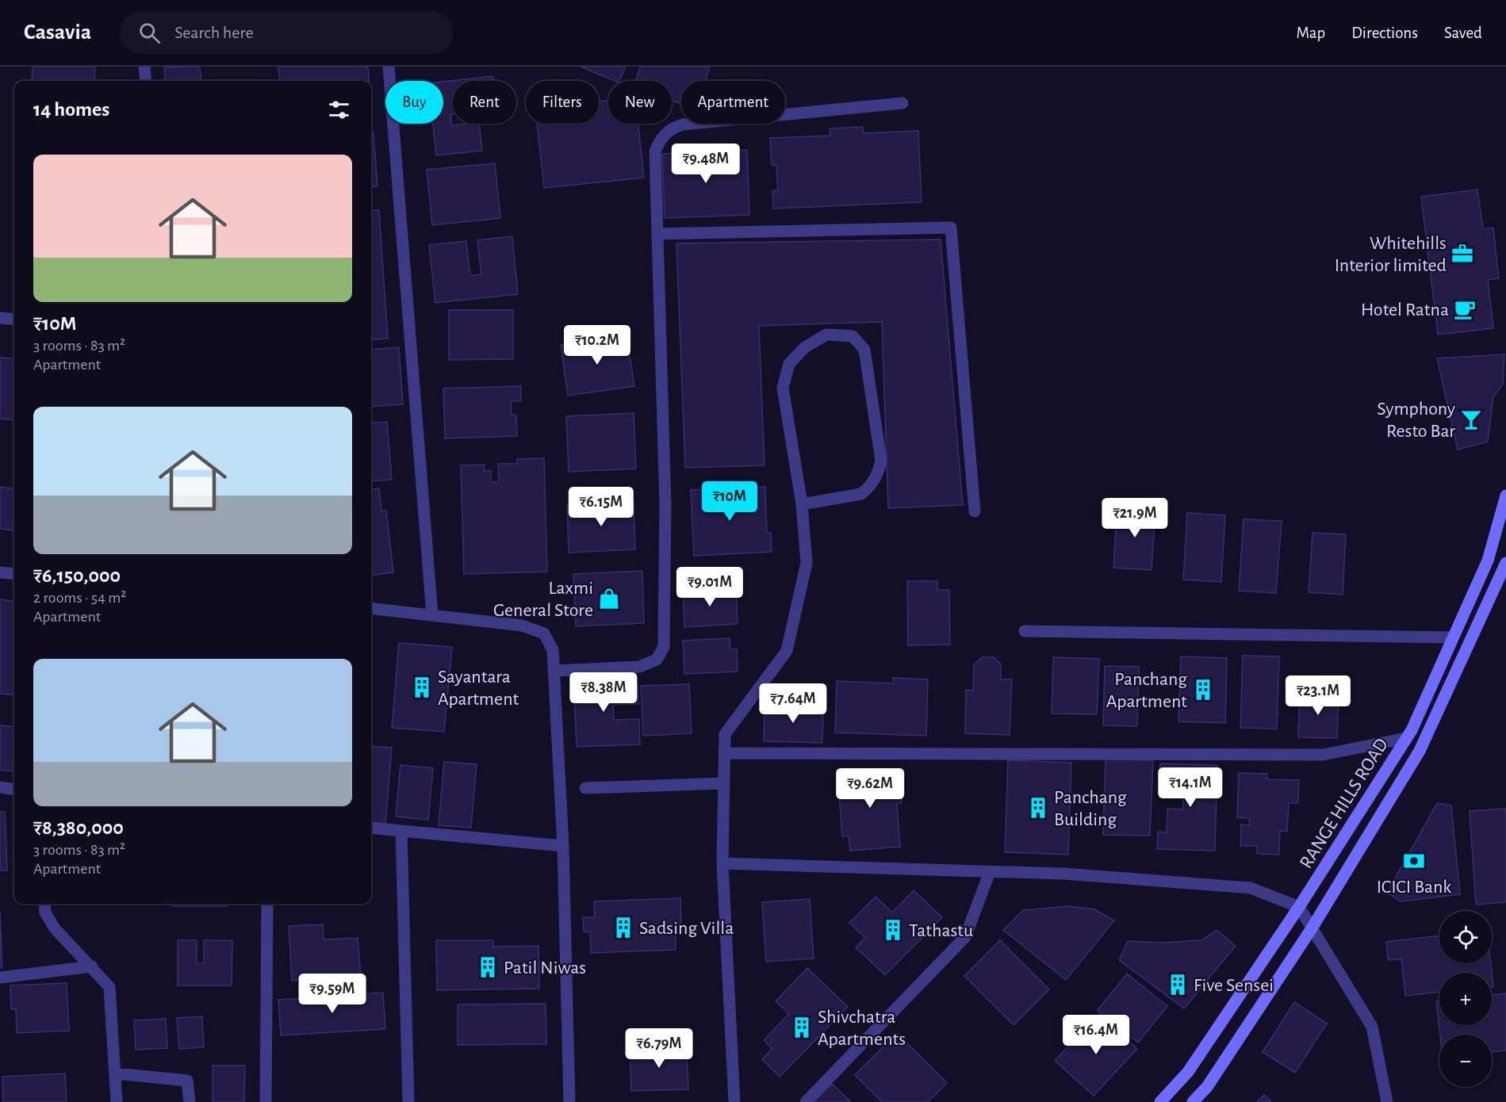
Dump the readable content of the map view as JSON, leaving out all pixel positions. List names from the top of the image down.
{
  "streets": {
    "main road": ["RANGE HILLS ROAD"]
  },
  "places": {
    "office": ["Whitehills Interior limited"],
    "cafe": ["Hotel Ratna"],
    "bar": ["Symphony Resto Bar"],
    "shop": ["Laxmi General Store"],
    "building": [
      "Sayantara Apartment",
      "Panchang Apartment",
      "Panchang Building",
      "Sadsing Villa",
      "Tathastu",
      "Patil Niwas",
      "Five Sensei",
      "Shivchatra Apartments"
    ],
    "bank": ["ICICI Bank"]
  },
  "page": {
    "header": "Casavia",
    "search": "Search here",
    "nav": ["Map", "Directions", "Saved"],
    "chip": [
      "Buy",
      "Rent",
      "Filters",
      "New",
      "Apartment"
    ],
    "heading": "14 homes",
    "list": [
      {
        "name": "₹10M",
        "note": "3 rooms · 83 m² · Apartment"
      },
      {
        "name": "₹6,150,000",
        "note": "2 rooms · 54 m² · Apartment"
      },
      {
        "name": "₹8,380,000",
        "note": "3 rooms · 83 m² · Apartment"
      }
    ],
    "price": [
      "₹9.48M",
      "₹10.2M",
      "₹10M",
      "₹6.15M",
      "₹21.9M",
      "₹9.01M",
      "₹8.38M",
      "₹23.1M",
      "₹7.64M",
      "₹14.1M",
      "₹9.62M",
      "₹9.59M",
      "₹16.4M",
      "₹6.79M"
    ],
    "map_buttons": ["+", "−"]
  }
}
